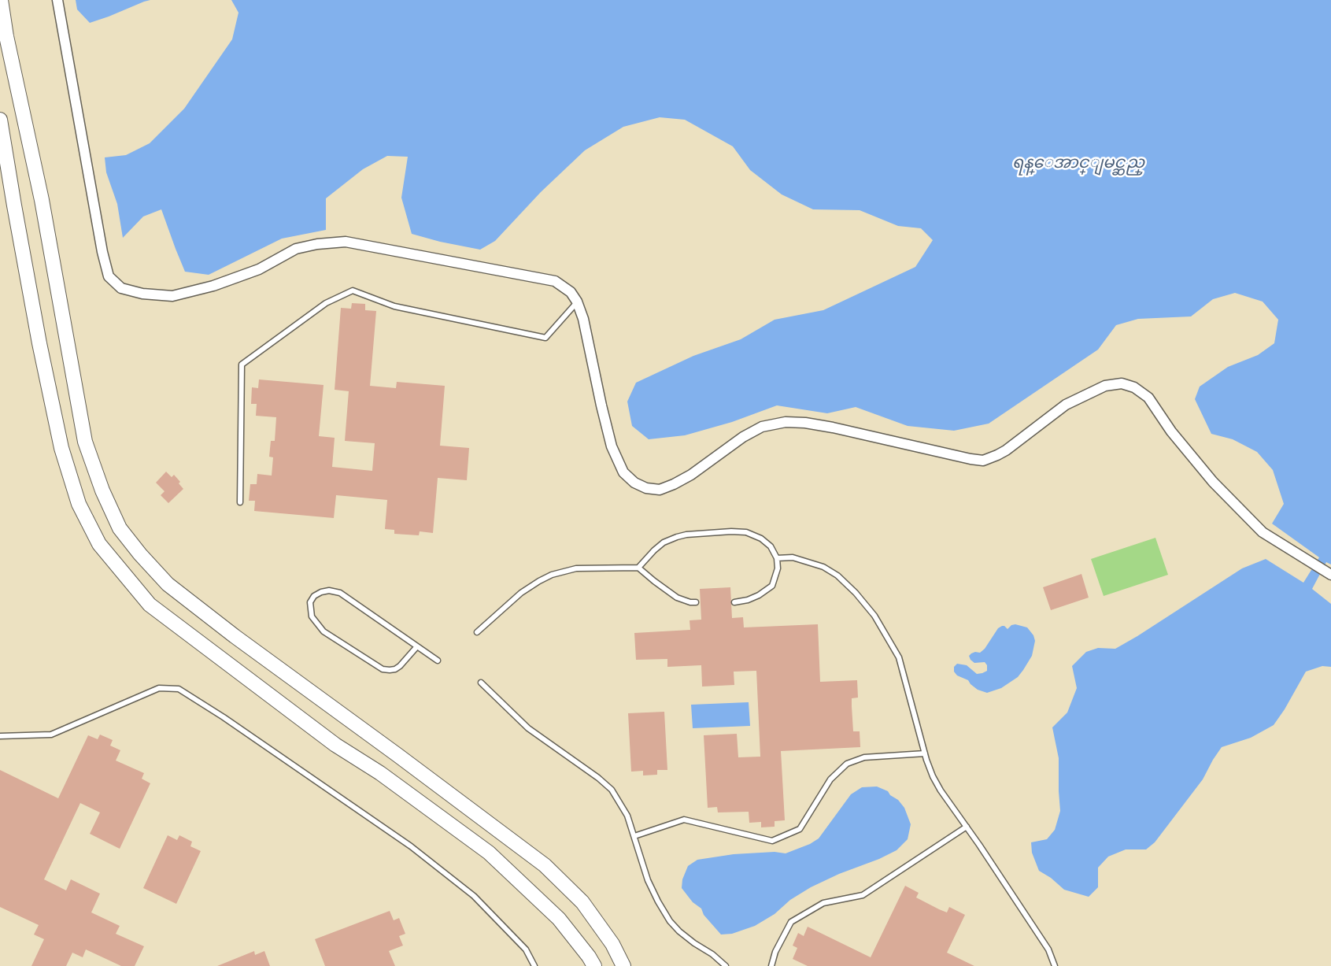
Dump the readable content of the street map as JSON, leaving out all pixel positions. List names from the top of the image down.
{
  "water": ["ရန္ေအာင္ျမင္ဆည္"]
}
